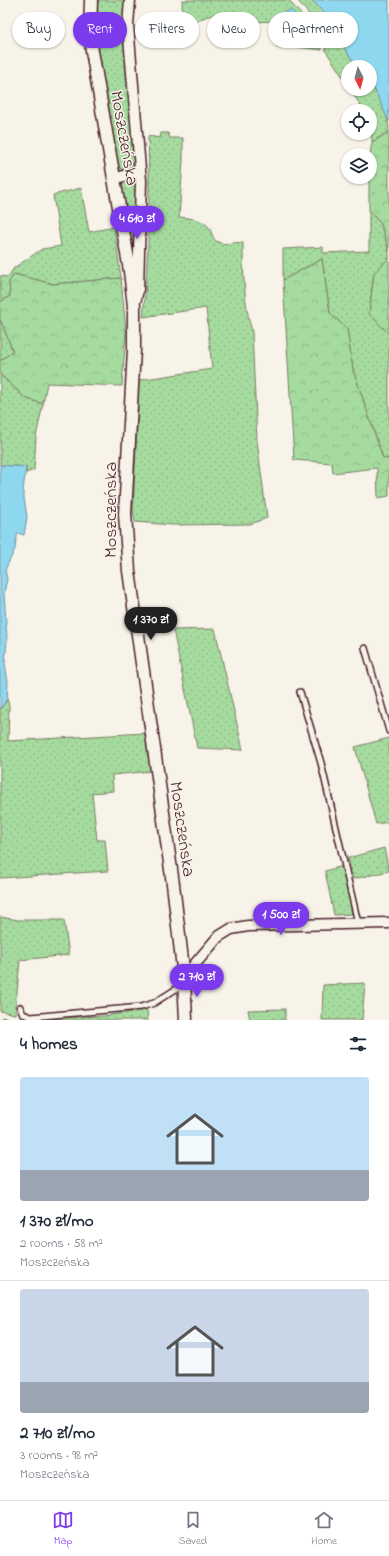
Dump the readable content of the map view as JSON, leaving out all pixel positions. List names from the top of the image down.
{
  "streets": {
    "street": ["Moszczeńska"]
  },
  "north": "bottom",
  "page": {
    "chip": [
      "Buy",
      "Rent",
      "Filters",
      "New",
      "Apartment"
    ],
    "price": [
      "4 610 zł",
      "1 370 zł",
      "1 500 zł",
      "2 710 zł"
    ],
    "heading": "4 homes",
    "list": [
      {
        "name": "1 370 zł/mo",
        "note": "2 rooms · 58 m² · Moszczeńska"
      },
      {
        "name": "2 710 zł/mo",
        "note": "3 rooms · 98 m² · Moszczeńska"
      }
    ],
    "tabs": ["Map", "Saved", "Home"]
  }
}
